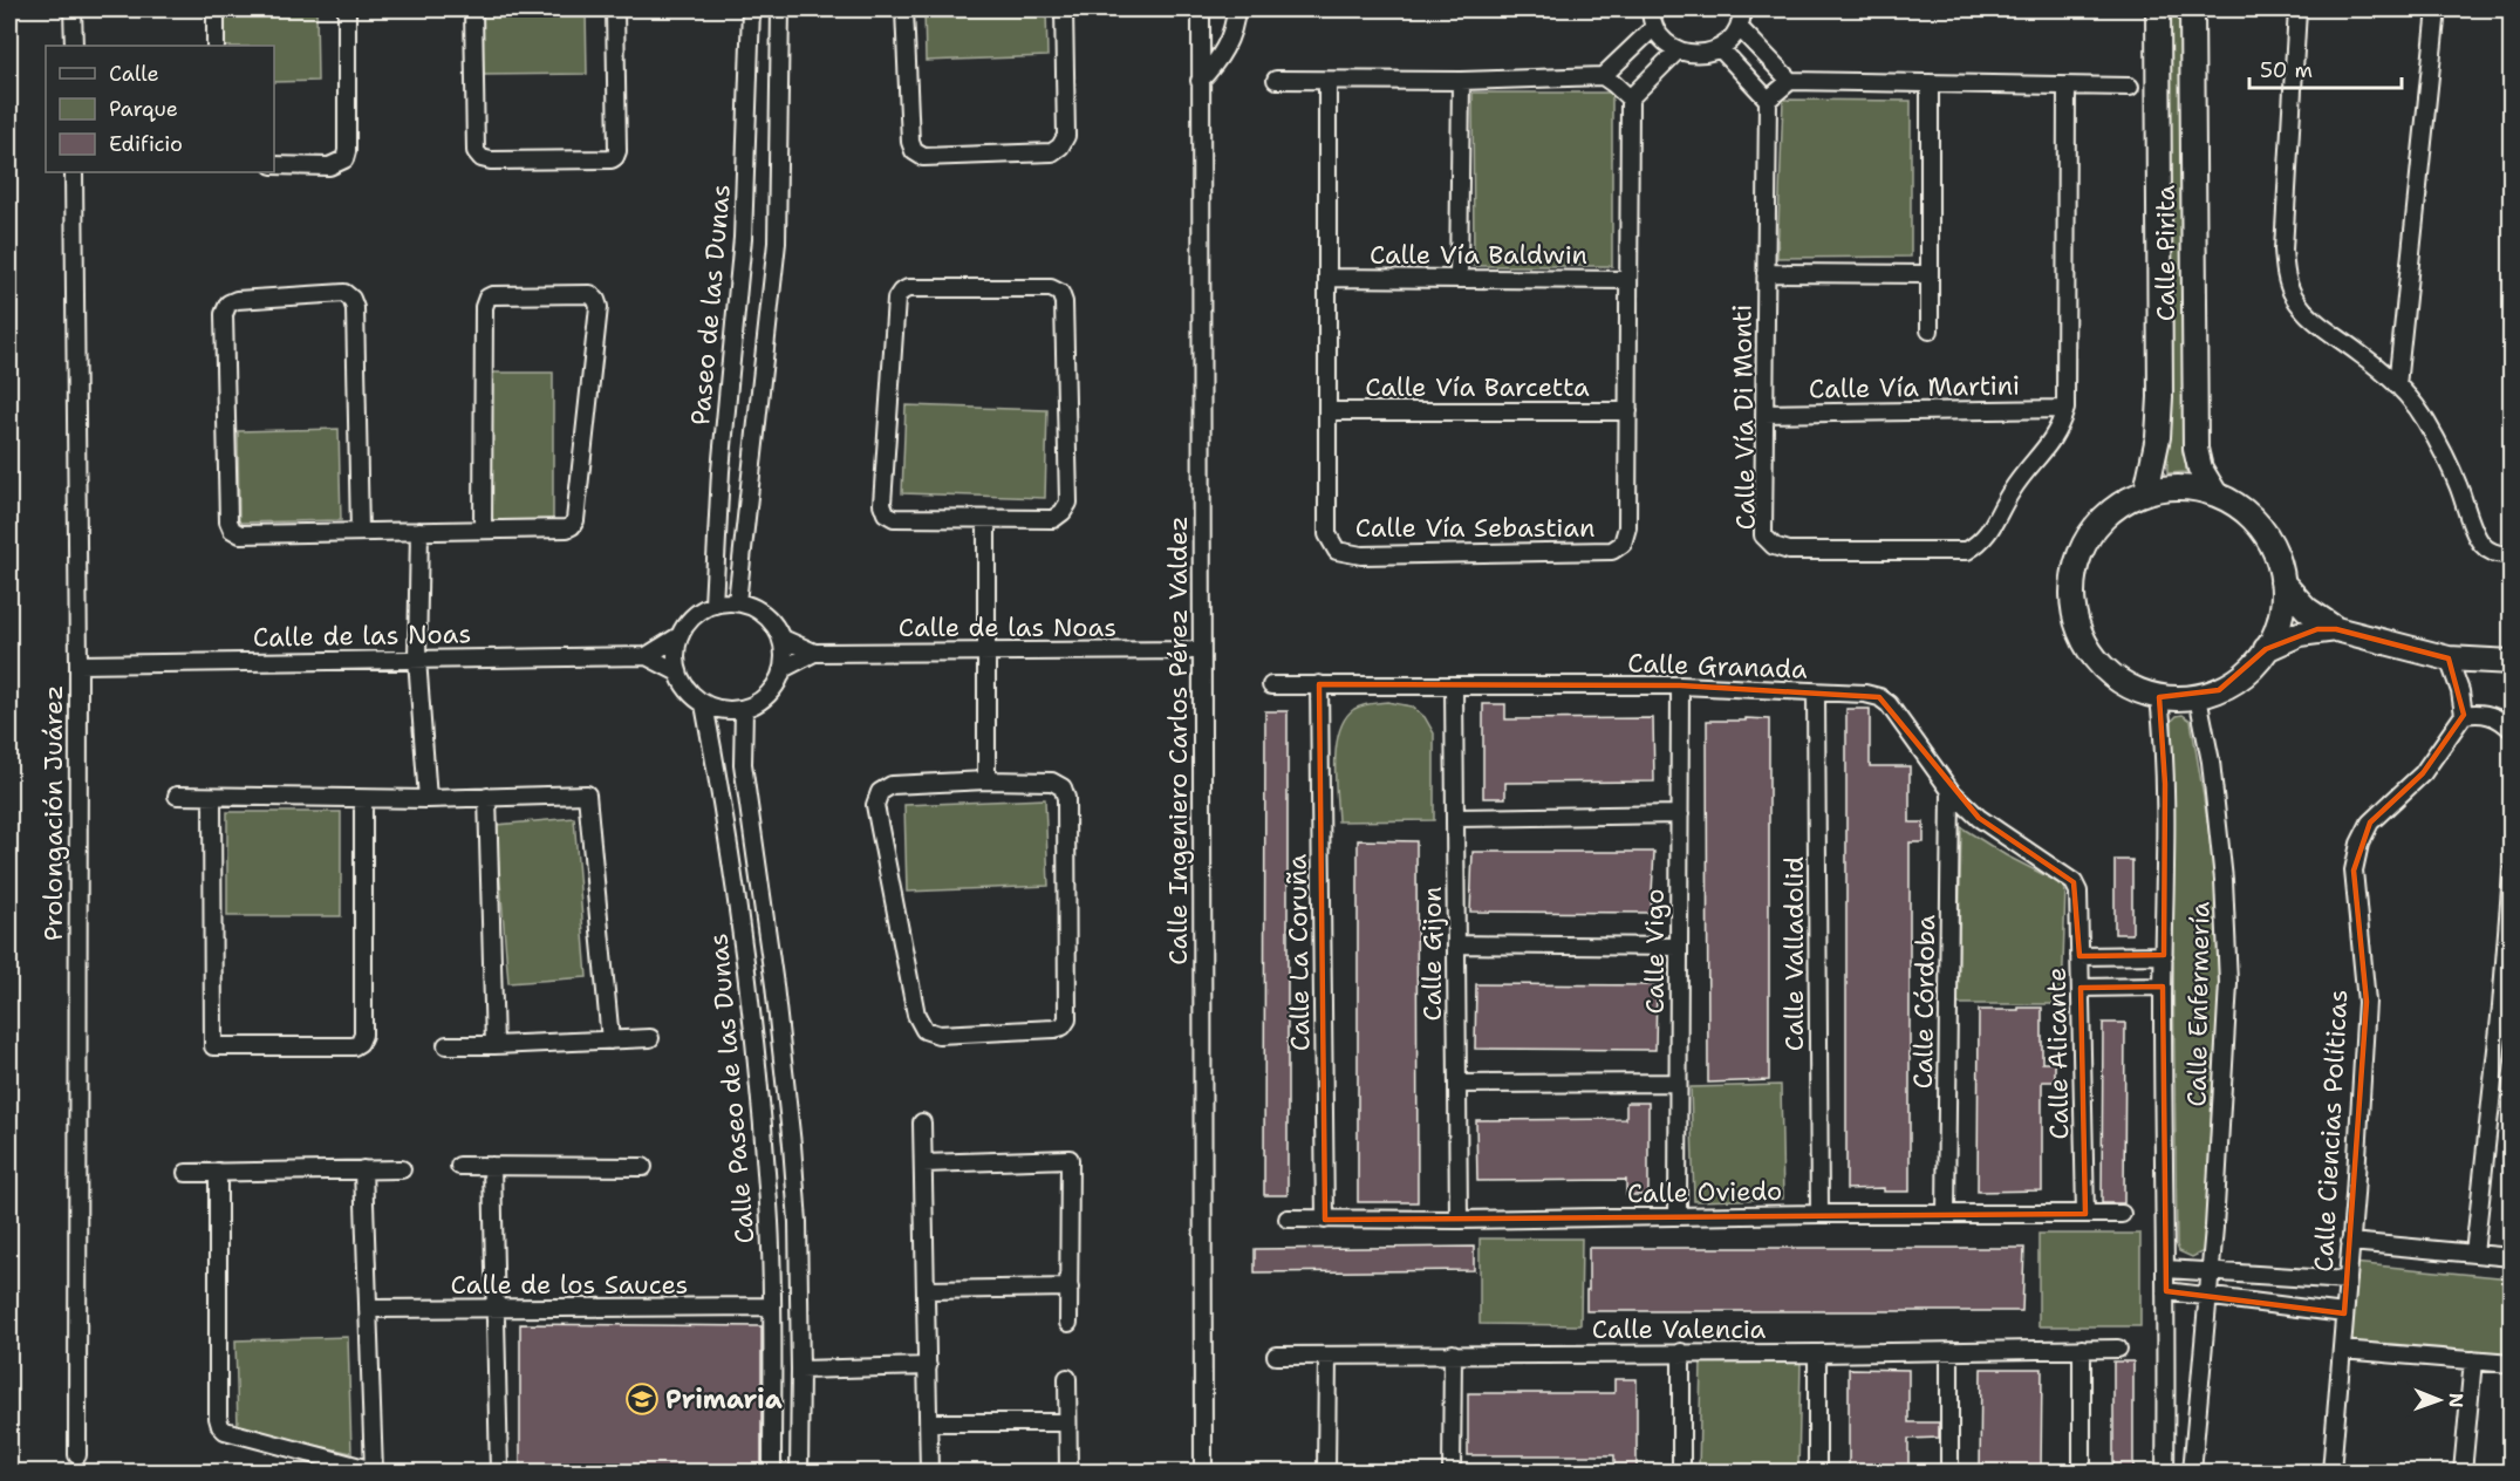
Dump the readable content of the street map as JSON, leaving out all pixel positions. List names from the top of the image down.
{
  "streets": {
    "street": [
      "Calle Pirita",
      "Calle Vía Baldwin",
      "Paseo de las Dunas",
      "Calle Vía Barcetta",
      "Calle Vía Martini",
      "Calle Vía Di Monti",
      "Calle Vía Sebastian",
      "Calle de las Noas",
      "Calle Granada",
      "Calle Ingeniero Carlos Pérez Valdez",
      "Prolongación Juárez",
      "Calle Vigo",
      "Calle La Coruña",
      "Calle Gijon",
      "Calle Valladolid",
      "Calle Córdoba",
      "Calle Enfermería",
      "Calle Alicante",
      "Calle Paseo de las Dunas",
      "Calle Ciencias Políticas",
      "Calle Oviedo",
      "Calle de los Sauces",
      "Calle Valencia"
    ]
  },
  "crossings": [
    ["Calle Pirita", "Calle Enfermería"],
    ["Calle Vía Baldwin", "Calle Vía Sebastian"],
    ["Paseo de las Dunas", "Calle de las Noas"],
    ["Paseo de las Dunas", "Calle Paseo de las Dunas"],
    ["Calle Vía Barcetta", "Calle Vía Sebastian"],
    ["Calle Vía Martini", "Calle Vía Di Monti"],
    ["Calle de las Noas", "Calle Ingeniero Carlos Pérez Valdez"],
    ["Calle de las Noas", "Prolongación Juárez"],
    ["Calle de las Noas", "Calle Paseo de las Dunas"],
    ["Calle Granada", "Calle Vigo"],
    ["Calle Granada", "Calle La Coruña"],
    ["Calle Granada", "Calle Gijon"],
    ["Calle Granada", "Calle Valladolid"],
    ["Calle Granada", "Calle Córdoba"],
    ["Calle Granada", "Calle Alicante"],
    ["Calle Vigo", "Calle Oviedo"],
    ["Calle La Coruña", "Calle Oviedo"],
    ["Calle Gijon", "Calle Oviedo"],
    ["Calle Valladolid", "Calle Oviedo"],
    ["Calle Córdoba", "Calle Oviedo"],
    ["Calle Alicante", "Calle Oviedo"],
    ["Calle Paseo de las Dunas", "Calle de los Sauces"]
  ],
  "places": {
    "school or university": ["Primaria"]
  },
  "legend": ["Calle", "Parque", "Edificio"],
  "scale_bar": "50 m",
  "north": "right"
}
